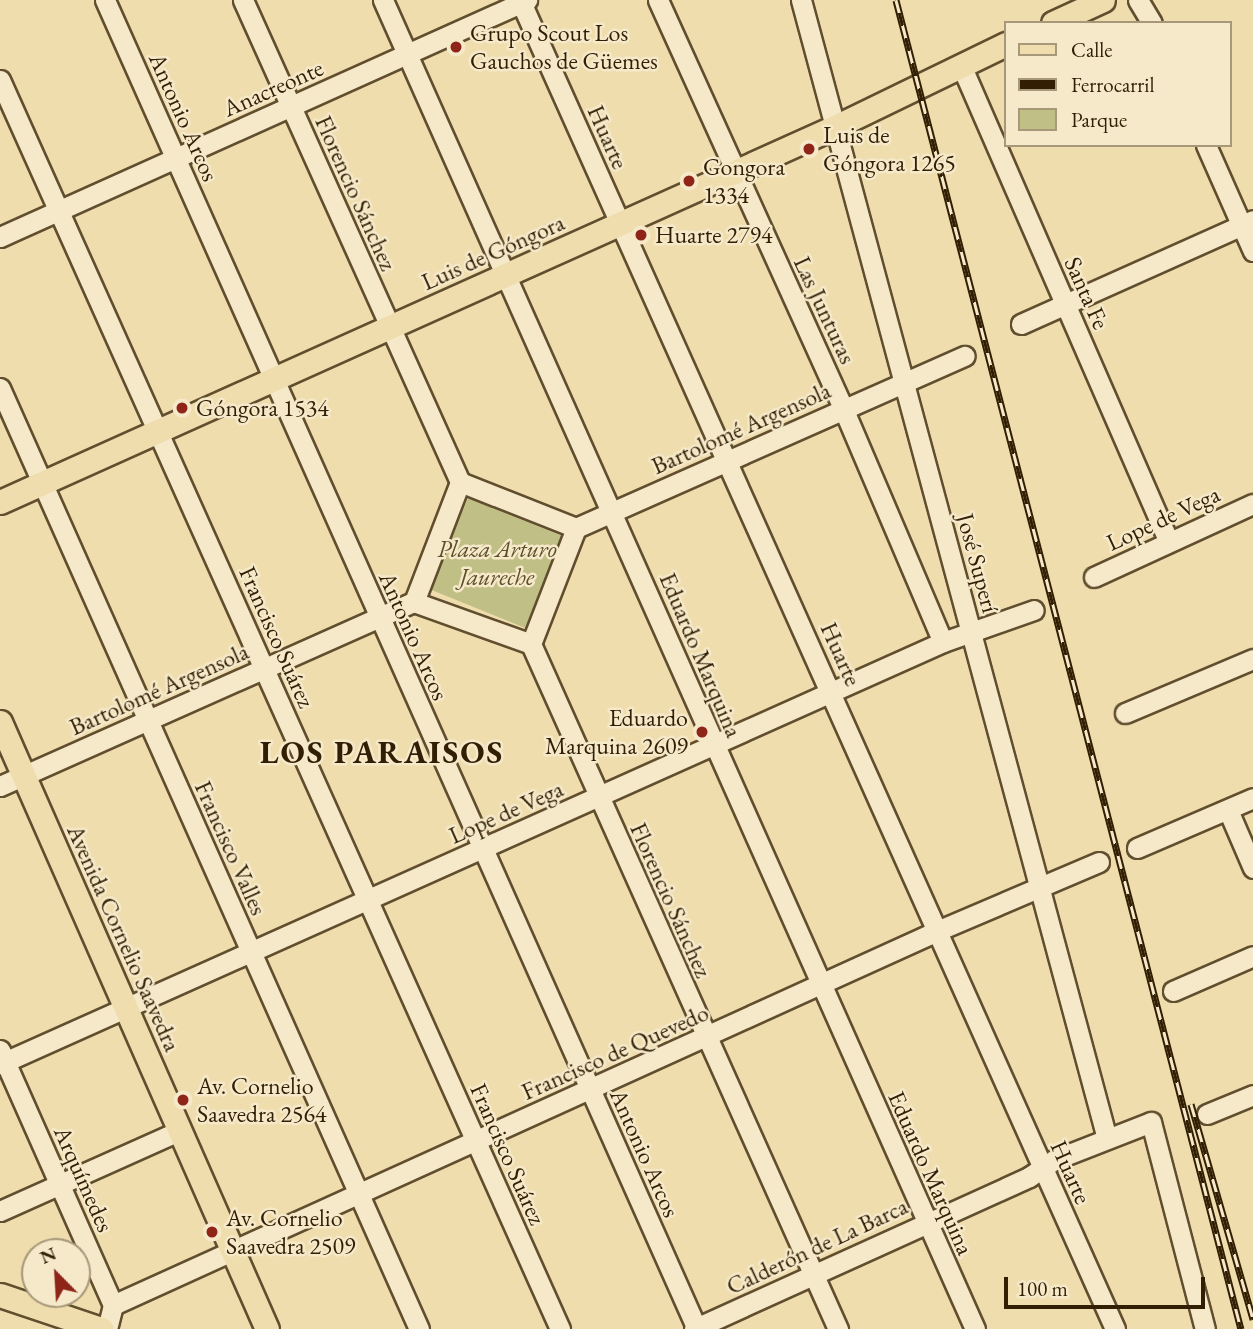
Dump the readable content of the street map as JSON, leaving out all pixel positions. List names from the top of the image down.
{
  "streets": {
    "main road": ["Luis de Góngora", "Avenida Cornelio Saavedra"],
    "street": [
      "Anacreonte",
      "Antonio Arcos",
      "Huarte",
      "Florencio Sánchez",
      "Santa Fe",
      "Las Junturas",
      "Bartolomé Argensola",
      "Lope de Vega",
      "José Superí",
      "Francisco Suárez",
      "Eduardo Marquina",
      "Francisco Valles",
      "Francisco de Quevedo",
      "Arquímedes",
      "Calderón de La Barca"
    ]
  },
  "crossings": [
    ["Anacreonte", "Antonio Arcos"],
    ["Anacreonte", "Huarte"],
    ["Anacreonte", "Florencio Sánchez"],
    ["Anacreonte", "Francisco Suárez"],
    ["Anacreonte", "Eduardo Marquina"],
    ["Antonio Arcos", "Luis de Góngora"],
    ["Antonio Arcos", "Bartolomé Argensola"],
    ["Antonio Arcos", "Lope de Vega"],
    ["Antonio Arcos", "Francisco de Quevedo"],
    ["Antonio Arcos", "Calderón de La Barca"],
    ["Huarte", "Luis de Góngora"],
    ["Huarte", "Bartolomé Argensola"],
    ["Huarte", "Lope de Vega"],
    ["Huarte", "Francisco de Quevedo"],
    ["Huarte", "Calderón de La Barca"],
    ["Florencio Sánchez", "Luis de Góngora"],
    ["Florencio Sánchez", "Lope de Vega"],
    ["Florencio Sánchez", "Francisco de Quevedo"],
    ["Florencio Sánchez", "Calderón de La Barca"],
    ["Luis de Góngora", "Santa Fe"],
    ["Luis de Góngora", "Las Junturas"],
    ["Luis de Góngora", "José Superí"],
    ["Luis de Góngora", "Francisco Suárez"],
    ["Luis de Góngora", "Eduardo Marquina"],
    ["Luis de Góngora", "Francisco Valles"],
    ["Santa Fe", "Lope de Vega"],
    ["Las Junturas", "Bartolomé Argensola"],
    ["Las Junturas", "Lope de Vega"],
    ["Bartolomé Argensola", "José Superí"],
    ["Bartolomé Argensola", "Francisco Suárez"],
    ["Bartolomé Argensola", "Eduardo Marquina"],
    ["Bartolomé Argensola", "Francisco Valles"],
    ["Bartolomé Argensola", "Avenida Cornelio Saavedra"],
    ["Lope de Vega", "José Superí"],
    ["Lope de Vega", "Francisco Suárez"],
    ["Lope de Vega", "Eduardo Marquina"],
    ["Lope de Vega", "Francisco Valles"],
    ["Lope de Vega", "Avenida Cornelio Saavedra"],
    ["Lope de Vega", "Arquímedes"],
    ["José Superí", "Francisco de Quevedo"],
    ["José Superí", "Calderón de La Barca"],
    ["Francisco Suárez", "Francisco de Quevedo"],
    ["Eduardo Marquina", "Francisco de Quevedo"],
    ["Eduardo Marquina", "Calderón de La Barca"],
    ["Francisco Valles", "Francisco de Quevedo"],
    ["Avenida Cornelio Saavedra", "Francisco de Quevedo"],
    ["Francisco de Quevedo", "Arquímedes"]
  ],
  "districts": ["LOS PARAISOS"],
  "parks": ["Plaza Arturo Jaureche"],
  "places": [
    "Grupo Scout Los Gauchos de Güemes",
    "Luis de Góngora 1265",
    "Gongora 1334",
    "Huarte 2794",
    "Góngora 1534",
    "Eduardo Marquina 2609",
    "Av. Cornelio Saavedra 2564",
    "Av. Cornelio Saavedra 2509"
  ],
  "legend": ["Calle", "Ferrocarril", "Parque"],
  "scale_bar": "100 m",
  "north": "top left"
}
